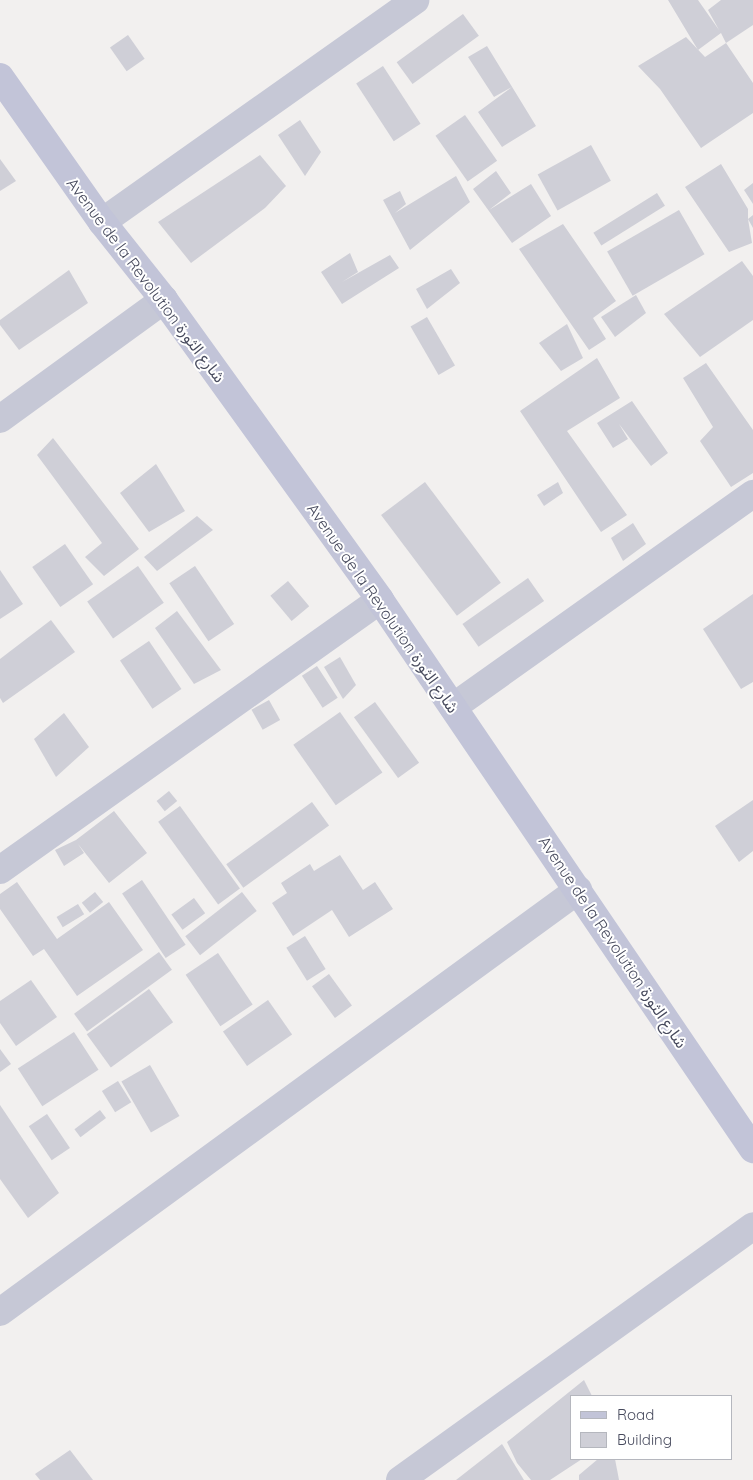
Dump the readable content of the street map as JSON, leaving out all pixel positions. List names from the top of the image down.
{
  "streets": {
    "street": ["Avenue de la Revolution شارع الثورة"]
  },
  "legend": ["Road", "Building"]
}
